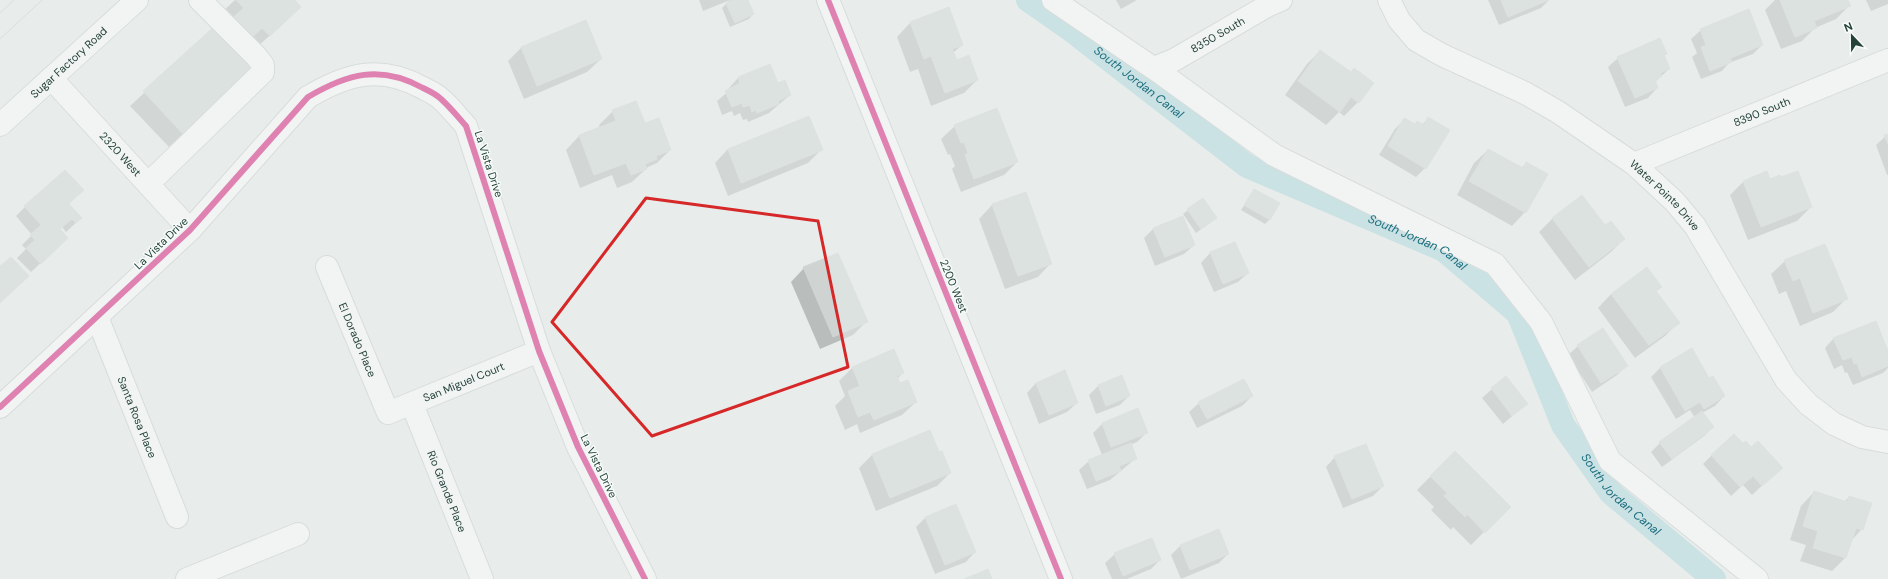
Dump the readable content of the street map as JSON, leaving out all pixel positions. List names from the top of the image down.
{
  "streets": {
    "street": [
      "8350 South",
      "Sugar Factory Road",
      "8390 South",
      "2320 West",
      "La Vista Drive",
      "Water Pointe Drive",
      "2200 West",
      "El Dorado Place",
      "San Miguel Court",
      "Santa Rosa Place",
      "Rio Grande Place"
    ]
  },
  "crossings": [
    ["Sugar Factory Road", "2320 West"],
    ["8390 South", "Water Pointe Drive"],
    ["2320 West", "La Vista Drive"],
    ["La Vista Drive", "San Miguel Court"],
    ["La Vista Drive", "Santa Rosa Place"],
    ["El Dorado Place", "San Miguel Court"],
    ["San Miguel Court", "Rio Grande Place"]
  ],
  "water": ["South Jordan Canal"],
  "north": "top"
}
